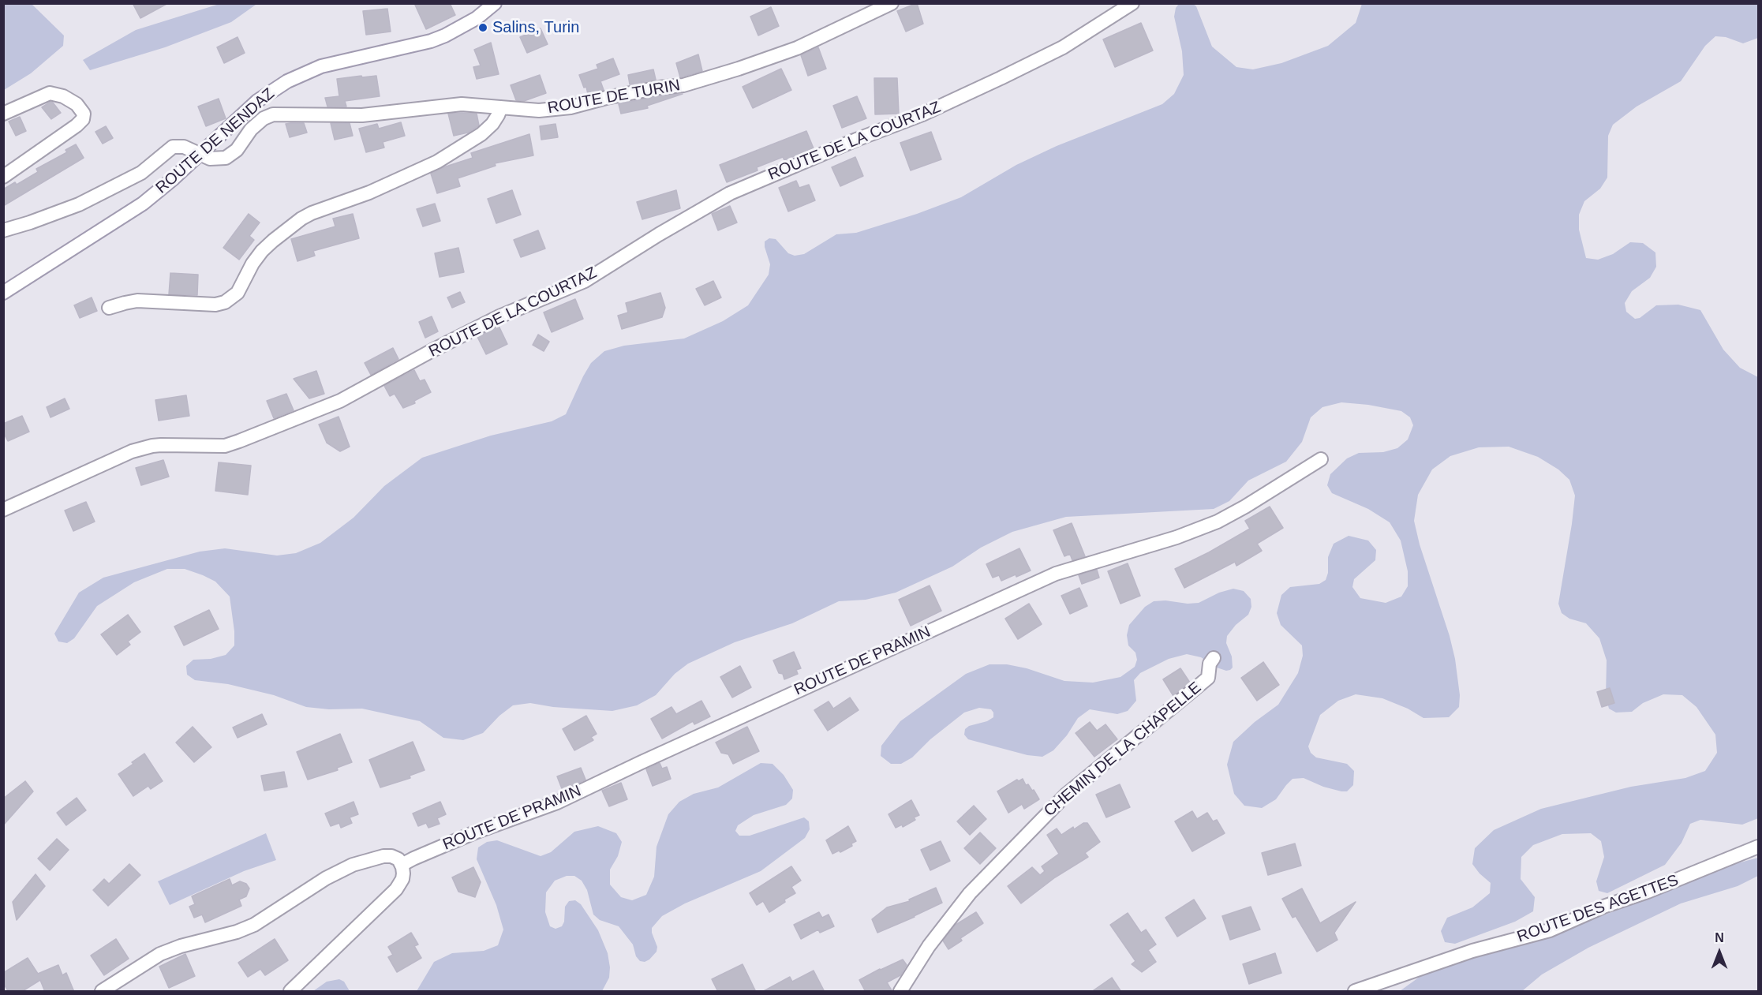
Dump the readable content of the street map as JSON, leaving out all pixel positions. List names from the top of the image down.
{
  "streets": {
    "street": [
      "ROUTE DE TURIN",
      "ROUTE DE NENDAZ",
      "ROUTE DE LA COURTAZ",
      "ROUTE DE PRAMIN",
      "CHEMIN DE LA CHAPELLE",
      "ROUTE DES AGETTES"
    ]
  },
  "crossings": [
    ["ROUTE DE TURIN", "ROUTE DE NENDAZ"]
  ],
  "places": ["Salins, Turin"],
  "north": "top"
}
